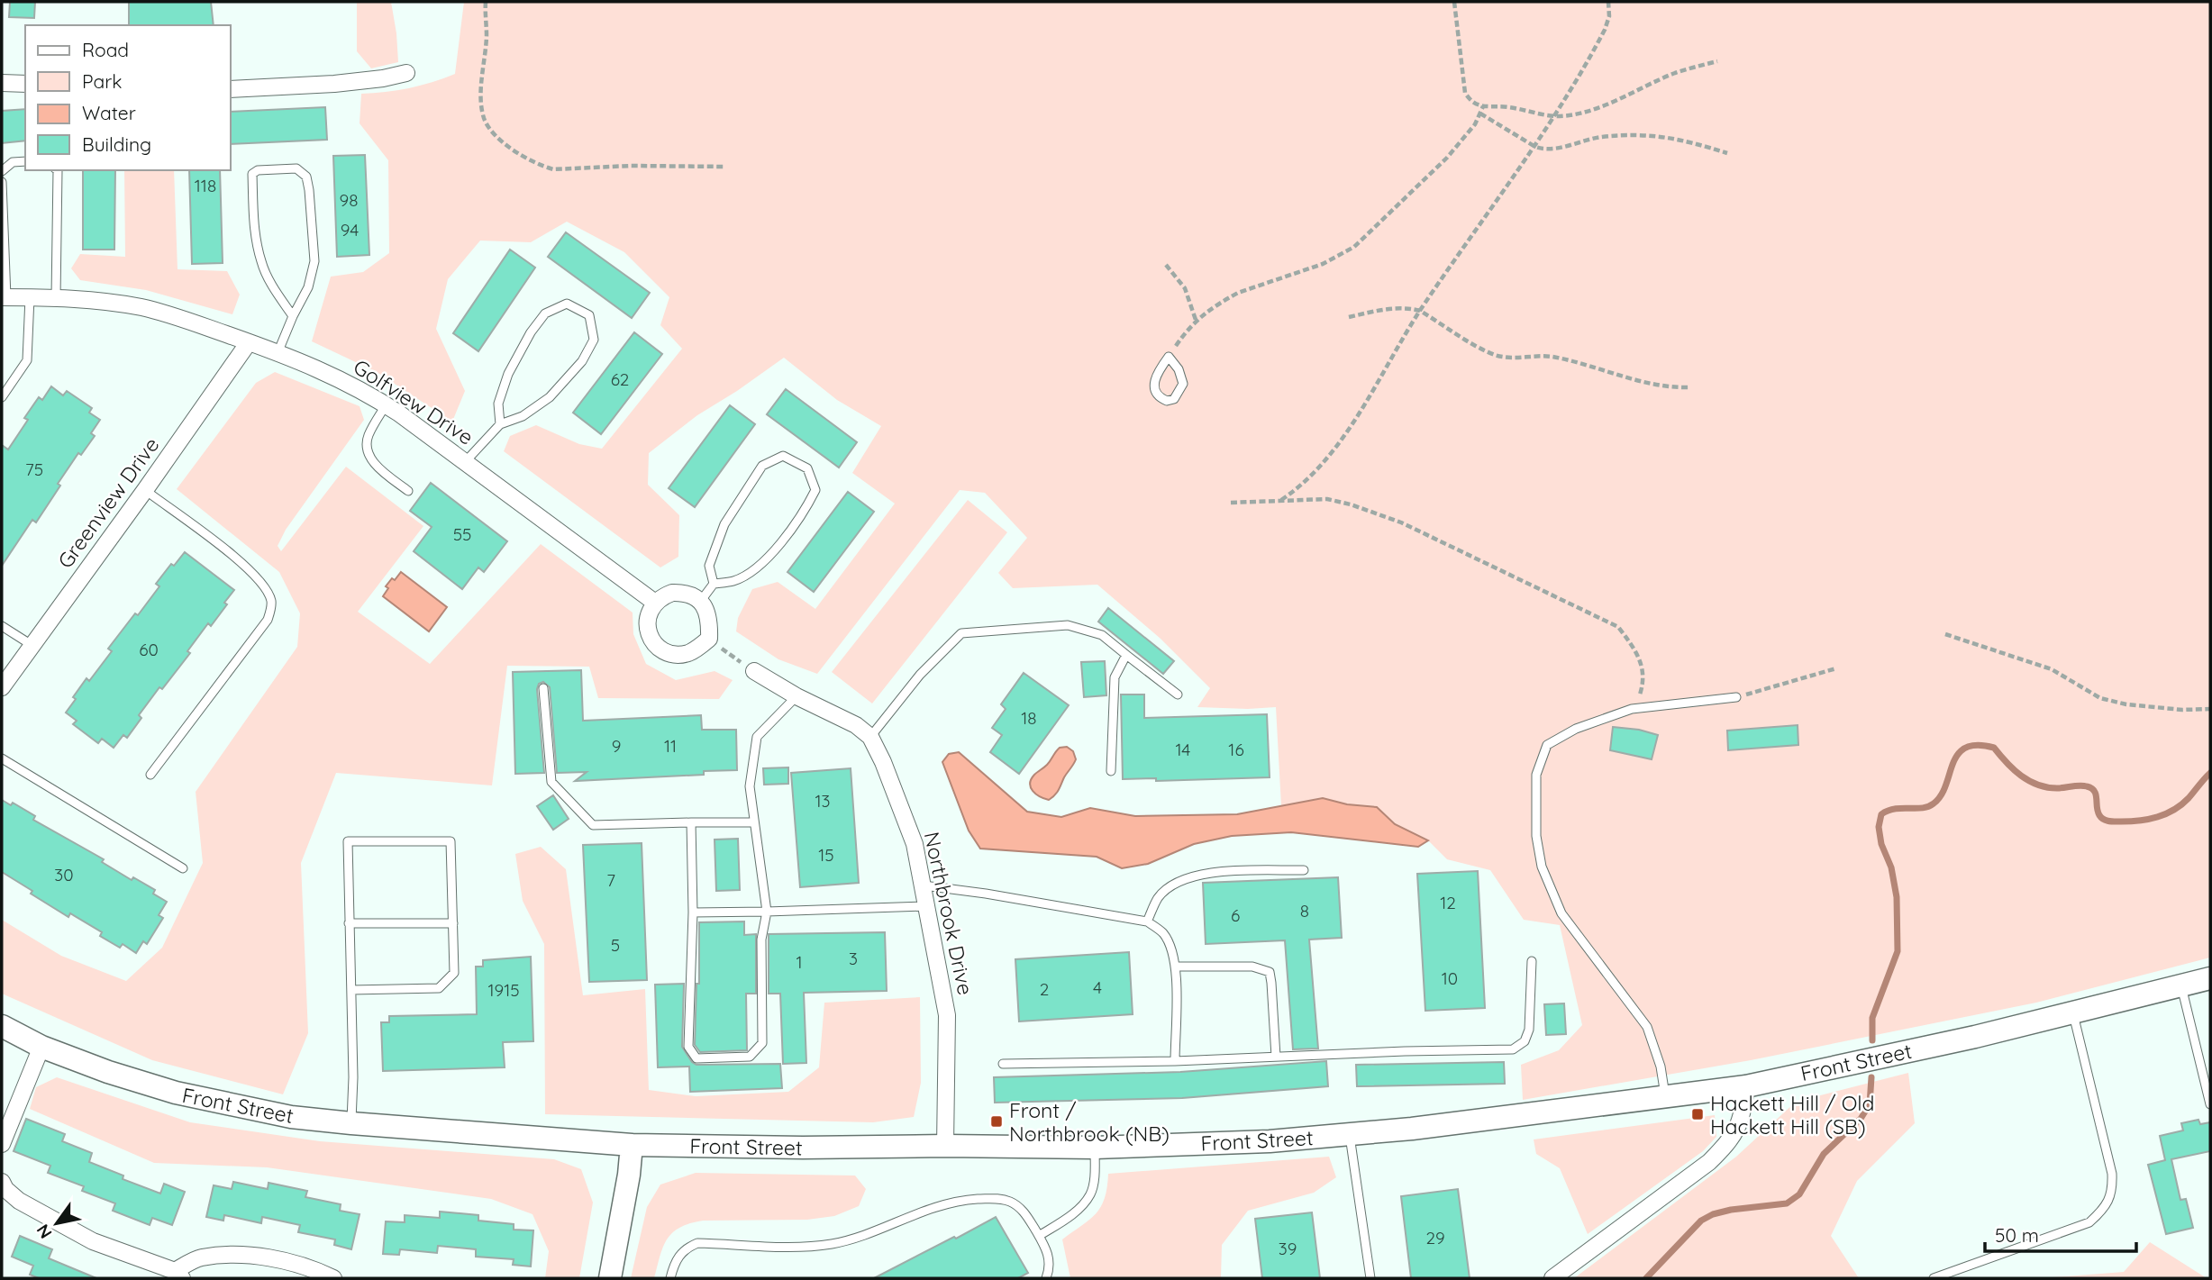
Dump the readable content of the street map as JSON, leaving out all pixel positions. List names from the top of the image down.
{
  "streets": {
    "main road": ["Front Street"],
    "street": ["Golfview Drive", "Greenview Drive", "Northbrook Drive"]
  },
  "crossings": [
    ["Golfview Drive", "Greenview Drive"],
    ["Northbrook Drive", "Front Street"]
  ],
  "places": {
    "transit": ["Hackett Hill / Old Hackett Hill (SB)", "Front / Northbrook (NB)"]
  },
  "house_numbers": [
    "118",
    "98",
    "94",
    "62",
    "75",
    "55",
    "60",
    "18",
    "9",
    "11",
    "14",
    "16",
    "13",
    "15",
    "30",
    "7",
    "12",
    "8",
    "6",
    "5",
    "3",
    "1",
    "10",
    "4",
    "2",
    "1915",
    "29",
    "39"
  ],
  "legend": [
    "Road",
    "Park",
    "Water",
    "Building"
  ],
  "scale_bar": "50 m",
  "north": "bottom left"
}
